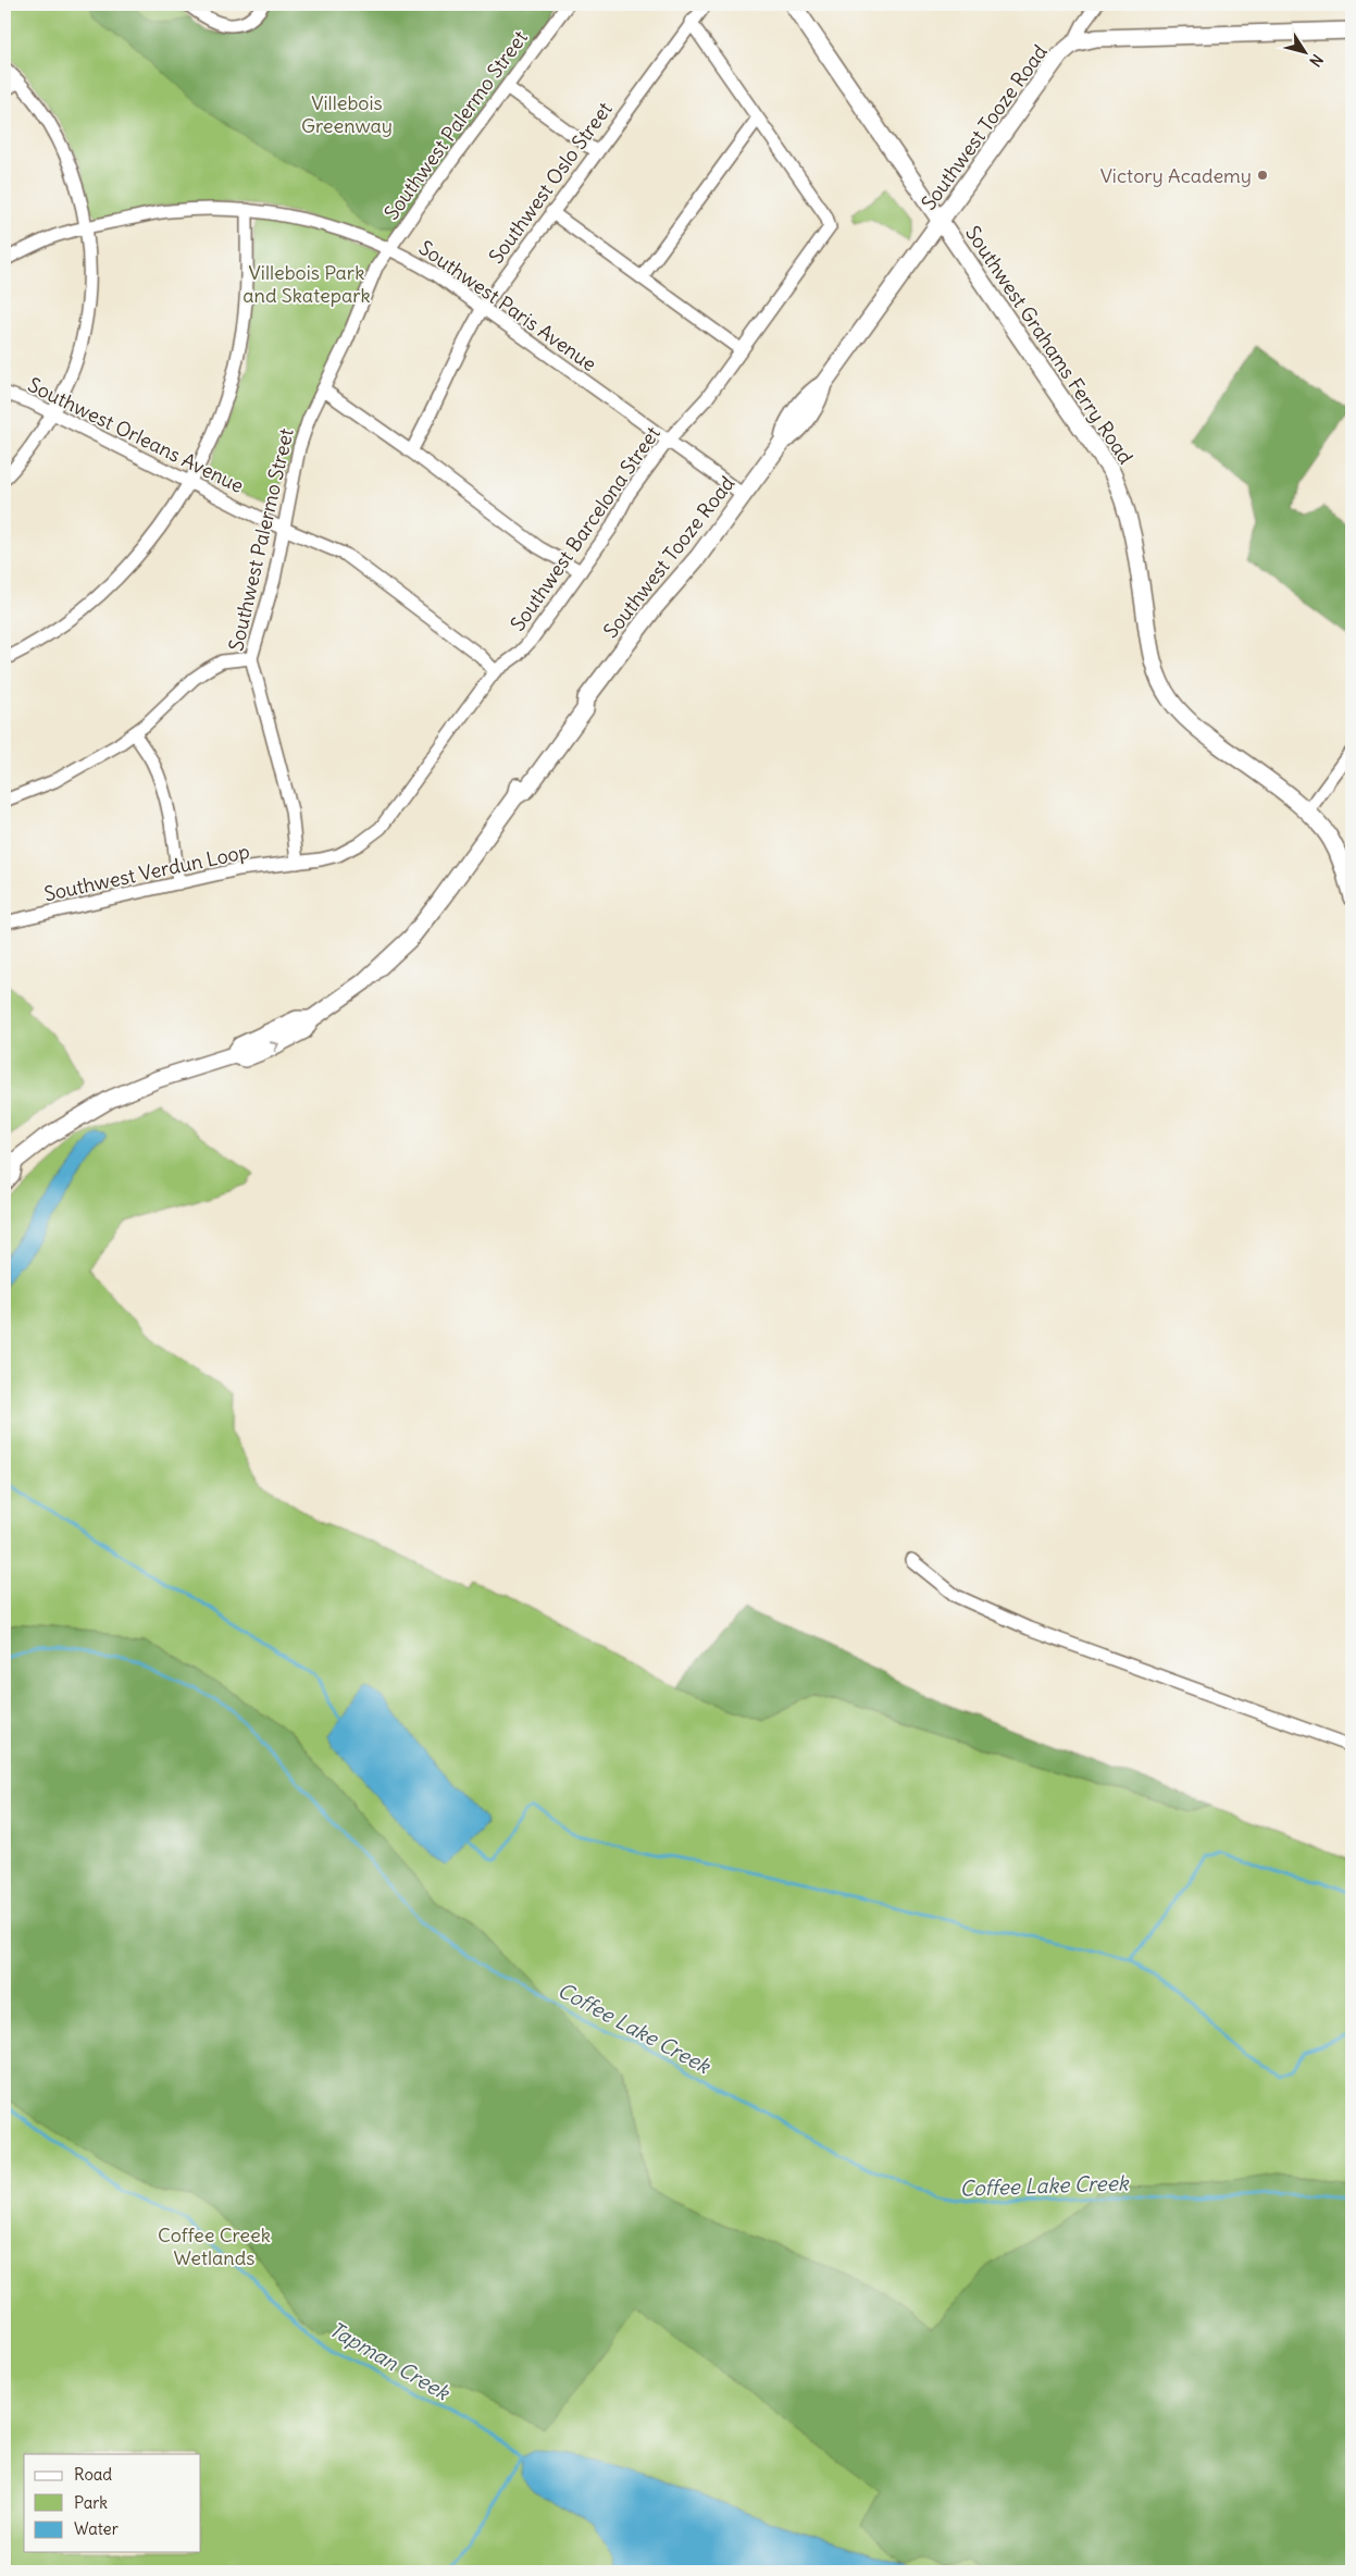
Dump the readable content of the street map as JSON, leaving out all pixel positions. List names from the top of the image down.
{
  "streets": {
    "main road": ["Southwest Tooze Road", "Southwest Grahams Ferry Road"],
    "street": [
      "Southwest Palermo Street",
      "Southwest Oslo Street",
      "Southwest Paris Avenue",
      "Southwest Orleans Avenue",
      "Southwest Barcelona Street",
      "Southwest Verdun Loop"
    ]
  },
  "crossings": [
    ["Southwest Palermo Street", "Southwest Paris Avenue"],
    ["Southwest Palermo Street", "Southwest Orleans Avenue"],
    ["Southwest Palermo Street", "Southwest Barcelona Street"],
    ["Southwest Palermo Street", "Southwest Verdun Loop"],
    ["Southwest Tooze Road", "Southwest Paris Avenue"],
    ["Southwest Tooze Road", "Southwest Grahams Ferry Road"],
    ["Southwest Oslo Street", "Southwest Paris Avenue"],
    ["Southwest Paris Avenue", "Southwest Barcelona Street"],
    ["Southwest Orleans Avenue", "Southwest Barcelona Street"],
    ["Southwest Barcelona Street", "Southwest Verdun Loop"]
  ],
  "water": ["Coffee Lake Creek", "Tapman Creek"],
  "parks": ["Villebois Greenway", "Villebois Park and Skatepark", "Coffee Creek Wetlands"],
  "places": ["Victory Academy"],
  "legend": ["Road", "Park", "Water"],
  "north": "bottom right"
}
